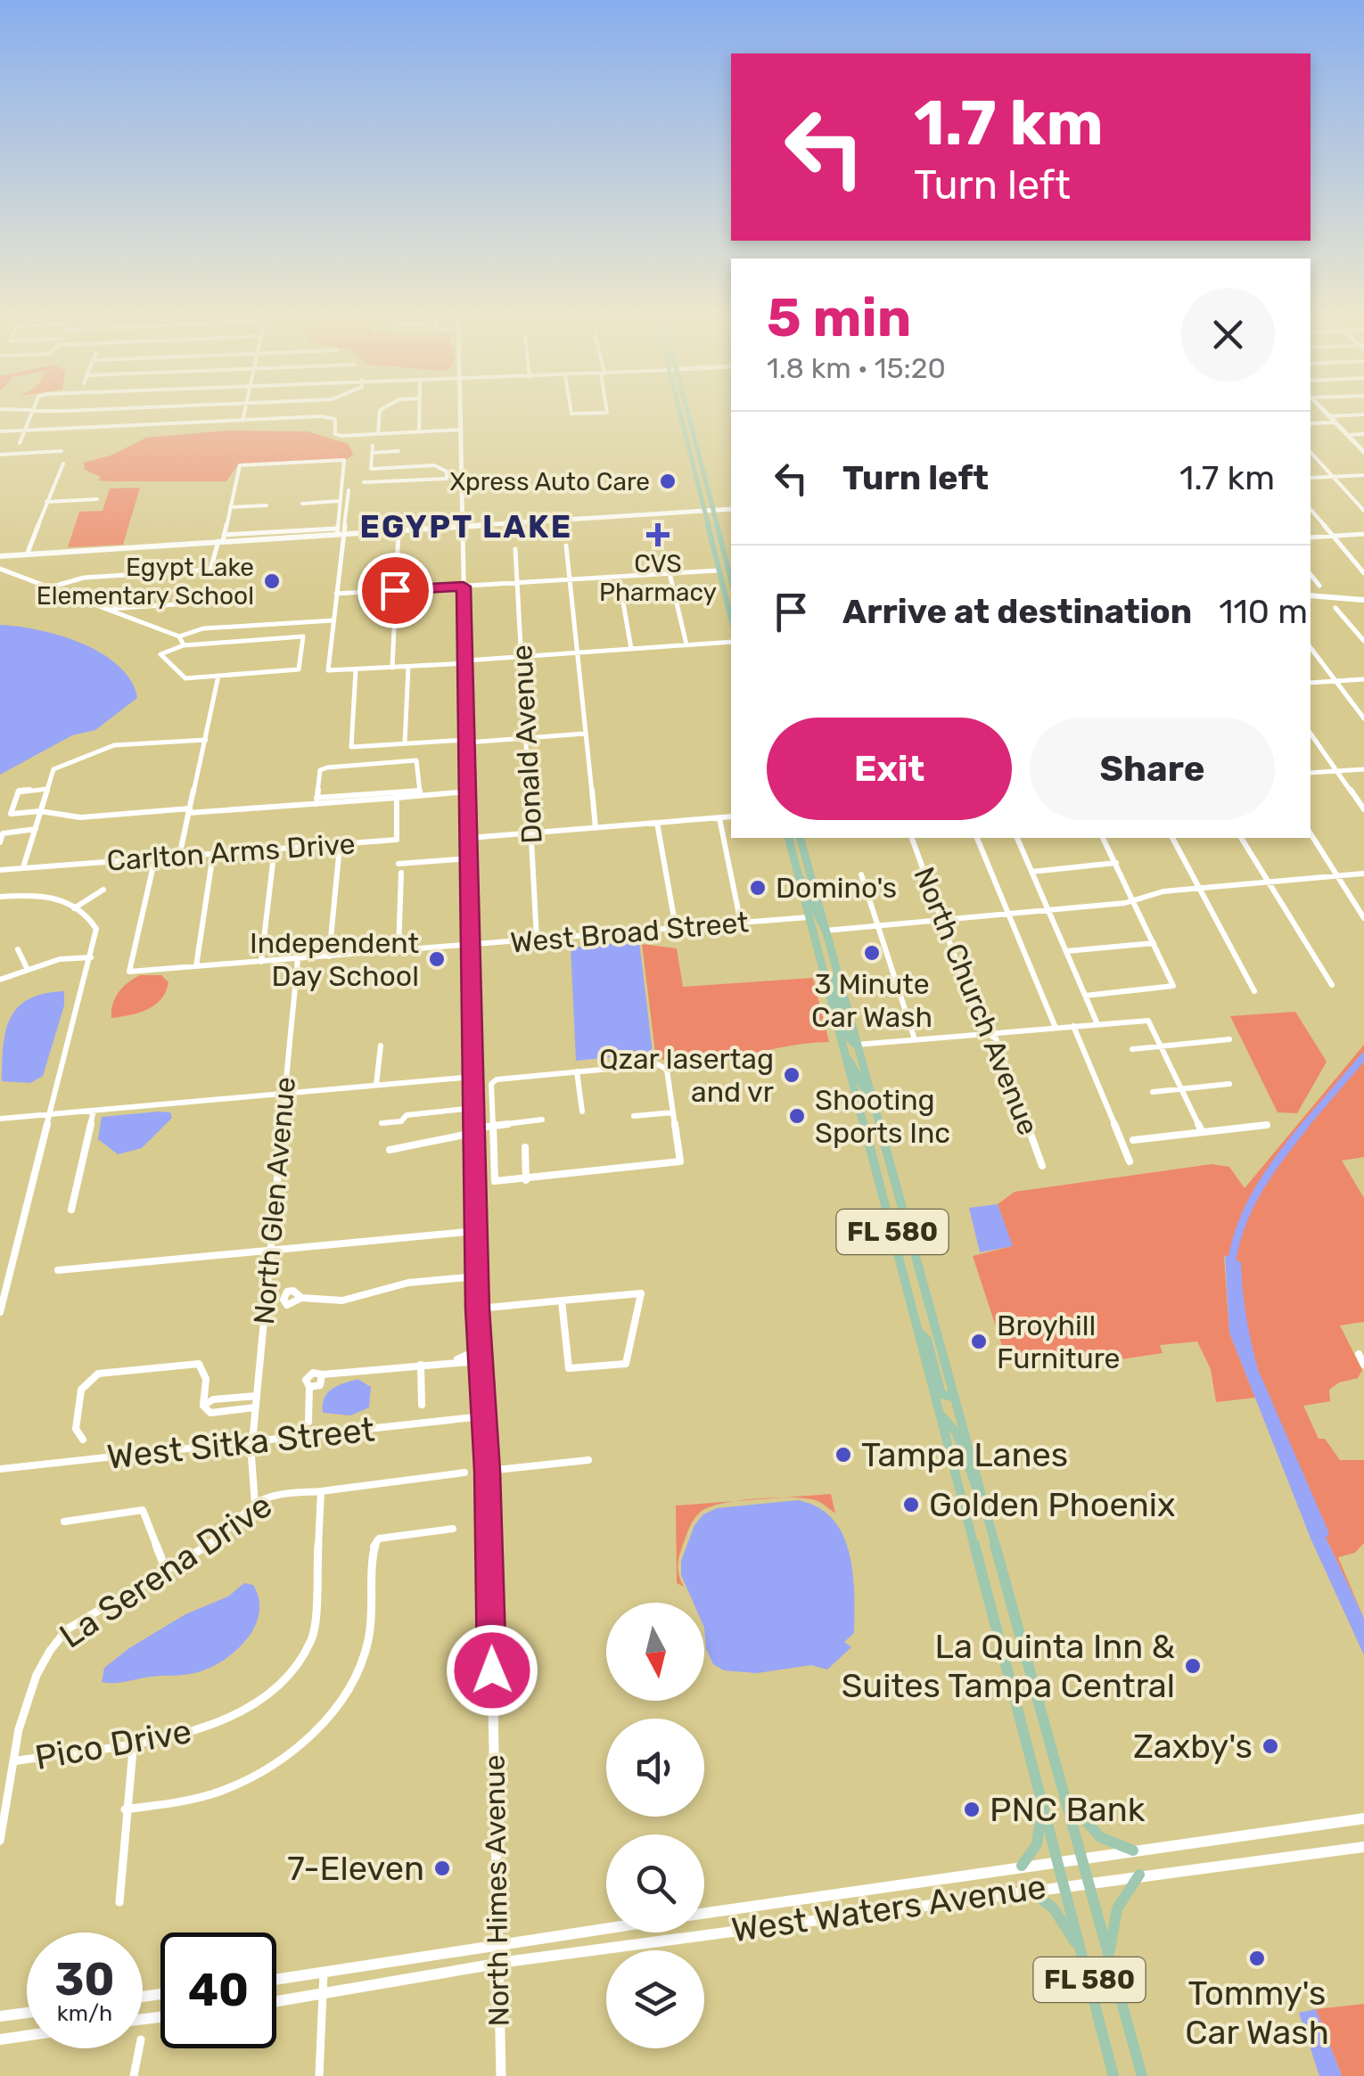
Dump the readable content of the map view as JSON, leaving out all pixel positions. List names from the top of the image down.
{
  "streets": {
    "main road": ["FL 580", "West Waters Avenue"],
    "street": [
      "Donald Avenue",
      "Carlton Arms Drive",
      "West Broad Street",
      "North Church Avenue",
      "North Glen Avenue",
      "West Sitka Street",
      "La Serena Drive",
      "Pico Drive",
      "North Himes Avenue"
    ]
  },
  "crossings": [
    ["Donald Avenue", "West Broad Street"],
    ["Carlton Arms Drive", "North Himes Avenue"],
    ["West Broad Street", "North Glen Avenue"],
    ["West Broad Street", "FL 580"],
    ["West Broad Street", "North Himes Avenue"],
    ["North Glen Avenue", "West Sitka Street"],
    ["FL 580", "West Waters Avenue"],
    ["West Sitka Street", "North Himes Avenue"],
    ["La Serena Drive", "Pico Drive"],
    ["North Himes Avenue", "West Waters Avenue"]
  ],
  "districts": ["EGYPT LAKE"],
  "places": {
    "other": [
      "Xpress Auto Care",
      "Egypt Lake Elementary School",
      "Domino's",
      "3 Minute Car Wash",
      "Independent Day School",
      "Qzar lasertag and vr",
      "Shooting Sports Inc",
      "Broyhill Furniture",
      "Tampa Lanes",
      "Golden Phoenix",
      "La Quinta Inn & Suites Tampa Central",
      "Zaxby's",
      "PNC Bank",
      "7-Eleven",
      "Tommy's Car Wash"
    ],
    "health": ["CVS Pharmacy"]
  },
  "north": "bottom",
  "page": {
    "turn": ["1.7 km", "Turn left"],
    "heading": ["5 min", "1.8 km · 15:20"],
    "list": [
      {
        "name": "Turn left",
        "value": "1.7 km"
      },
      {
        "name": "Arrive at destination",
        "value": "110 m"
      }
    ],
    "buttons": ["Exit", "Share"],
    "speed": "30 km/h",
    "limit": "40"
  }
}
